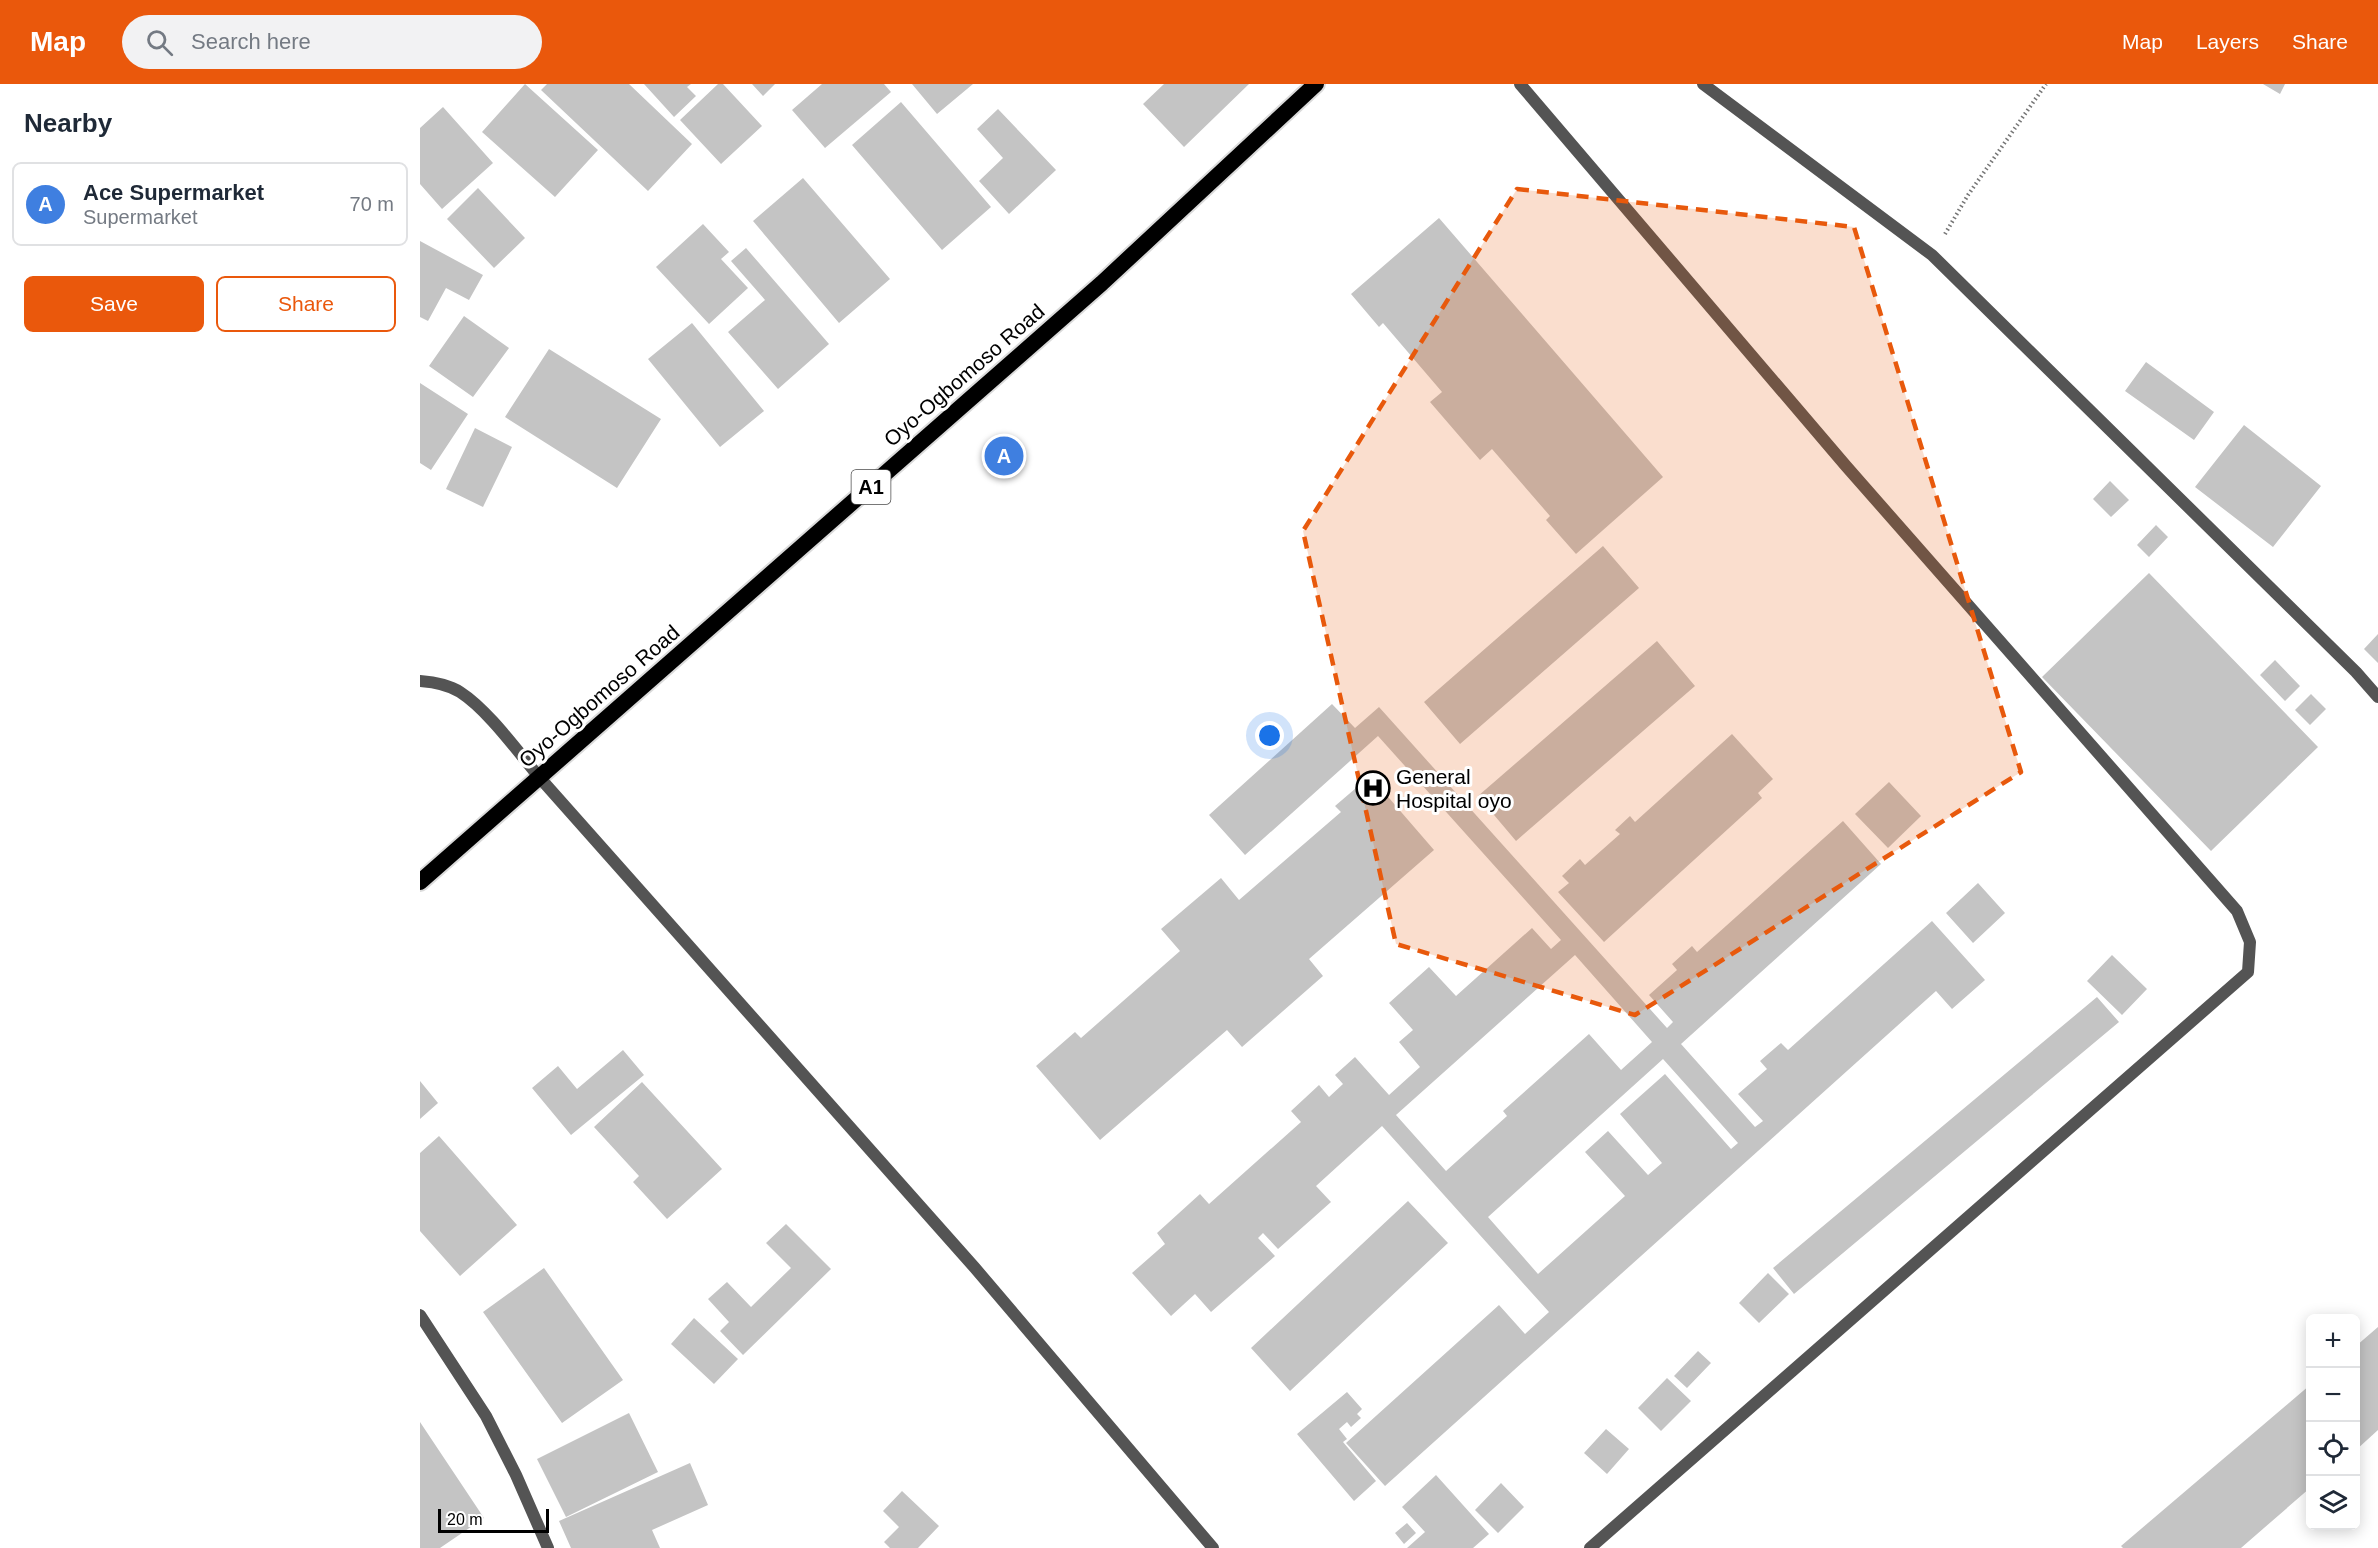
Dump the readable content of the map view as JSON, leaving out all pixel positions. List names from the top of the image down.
{
  "streets": {
    "highway": ["Oyo-Ogbomoso Road", "A1"]
  },
  "places": {
    "hospital": ["General Hospital oyo"]
  },
  "scale_bar": "20 m",
  "page": {
    "header": "Map",
    "search": "Search here",
    "nav": ["Map", "Layers", "Share"],
    "heading": "Nearby",
    "list": [
      {
        "mark": "A",
        "name": "Ace Supermarket",
        "note": "Supermarket",
        "value": "70 m"
      }
    ],
    "buttons": ["Save", "Share"],
    "pins": "A",
    "map_buttons": ["+", "−"],
    "scale": "20 m"
  }
}
